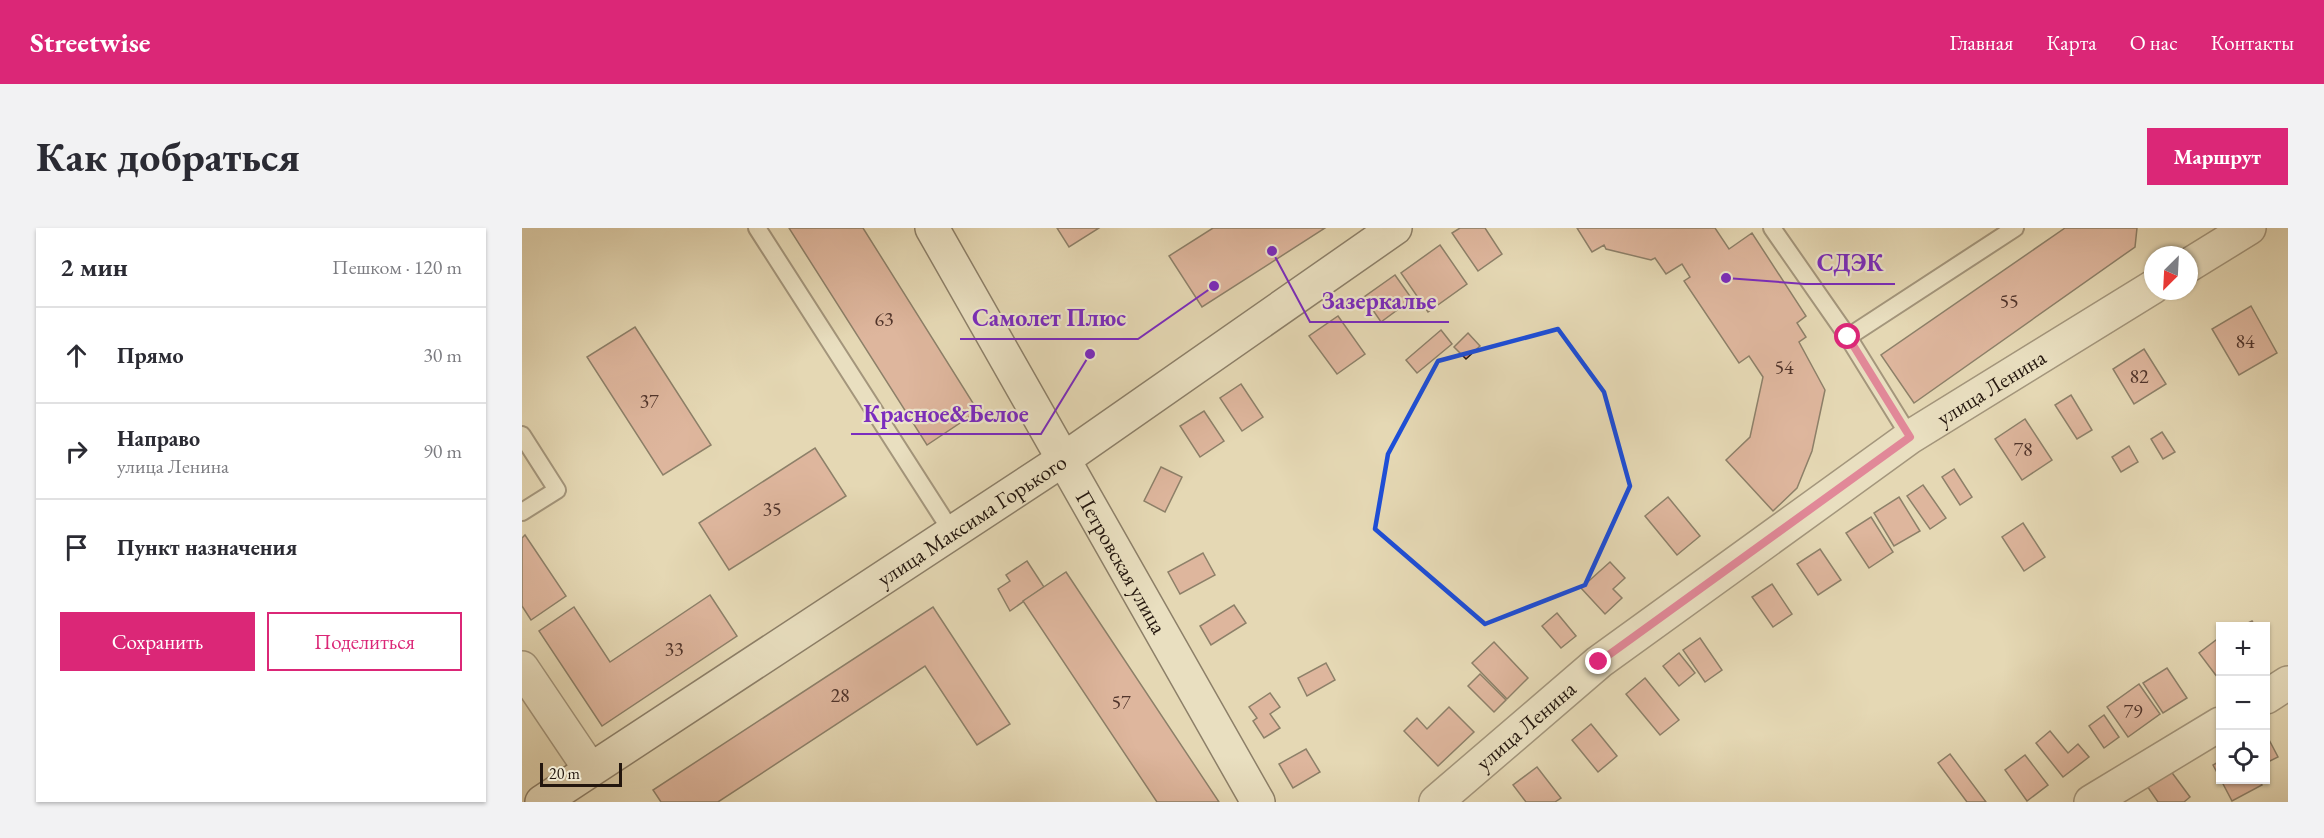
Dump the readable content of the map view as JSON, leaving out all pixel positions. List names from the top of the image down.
{
  "streets": {
    "main road": ["улица Ленина", "улица Максима Горького", "Петровская улица"]
  },
  "crossings": [
    ["улица Максима Горького", "Петровская улица"]
  ],
  "places": [
    "Зазеркалье",
    "СДЭК",
    "Самолет Плюс",
    "Красное&Белое"
  ],
  "house_numbers": [
    "55",
    "63",
    "84",
    "54",
    "82",
    "37",
    "78",
    "35",
    "33",
    "28",
    "57",
    "79"
  ],
  "scale_bar": "20 m",
  "north": "bottom left",
  "page": {
    "header": "Streetwise",
    "nav": [
      "Главная",
      "Карта",
      "О нас",
      "Контакты"
    ],
    "buttons": [
      "Маршрут",
      ["Сохранить", "Поделиться"]
    ],
    "title": "Как добраться",
    "heading": ["2 мин", "Пешком · 120 m"],
    "list": [
      ["Прямо", "30 m"],
      ["Направо", "улица Ленина", "90 m"],
      "Пункт назначения"
    ],
    "map_buttons": ["+", "−"],
    "scale": "20 m"
  }
}
